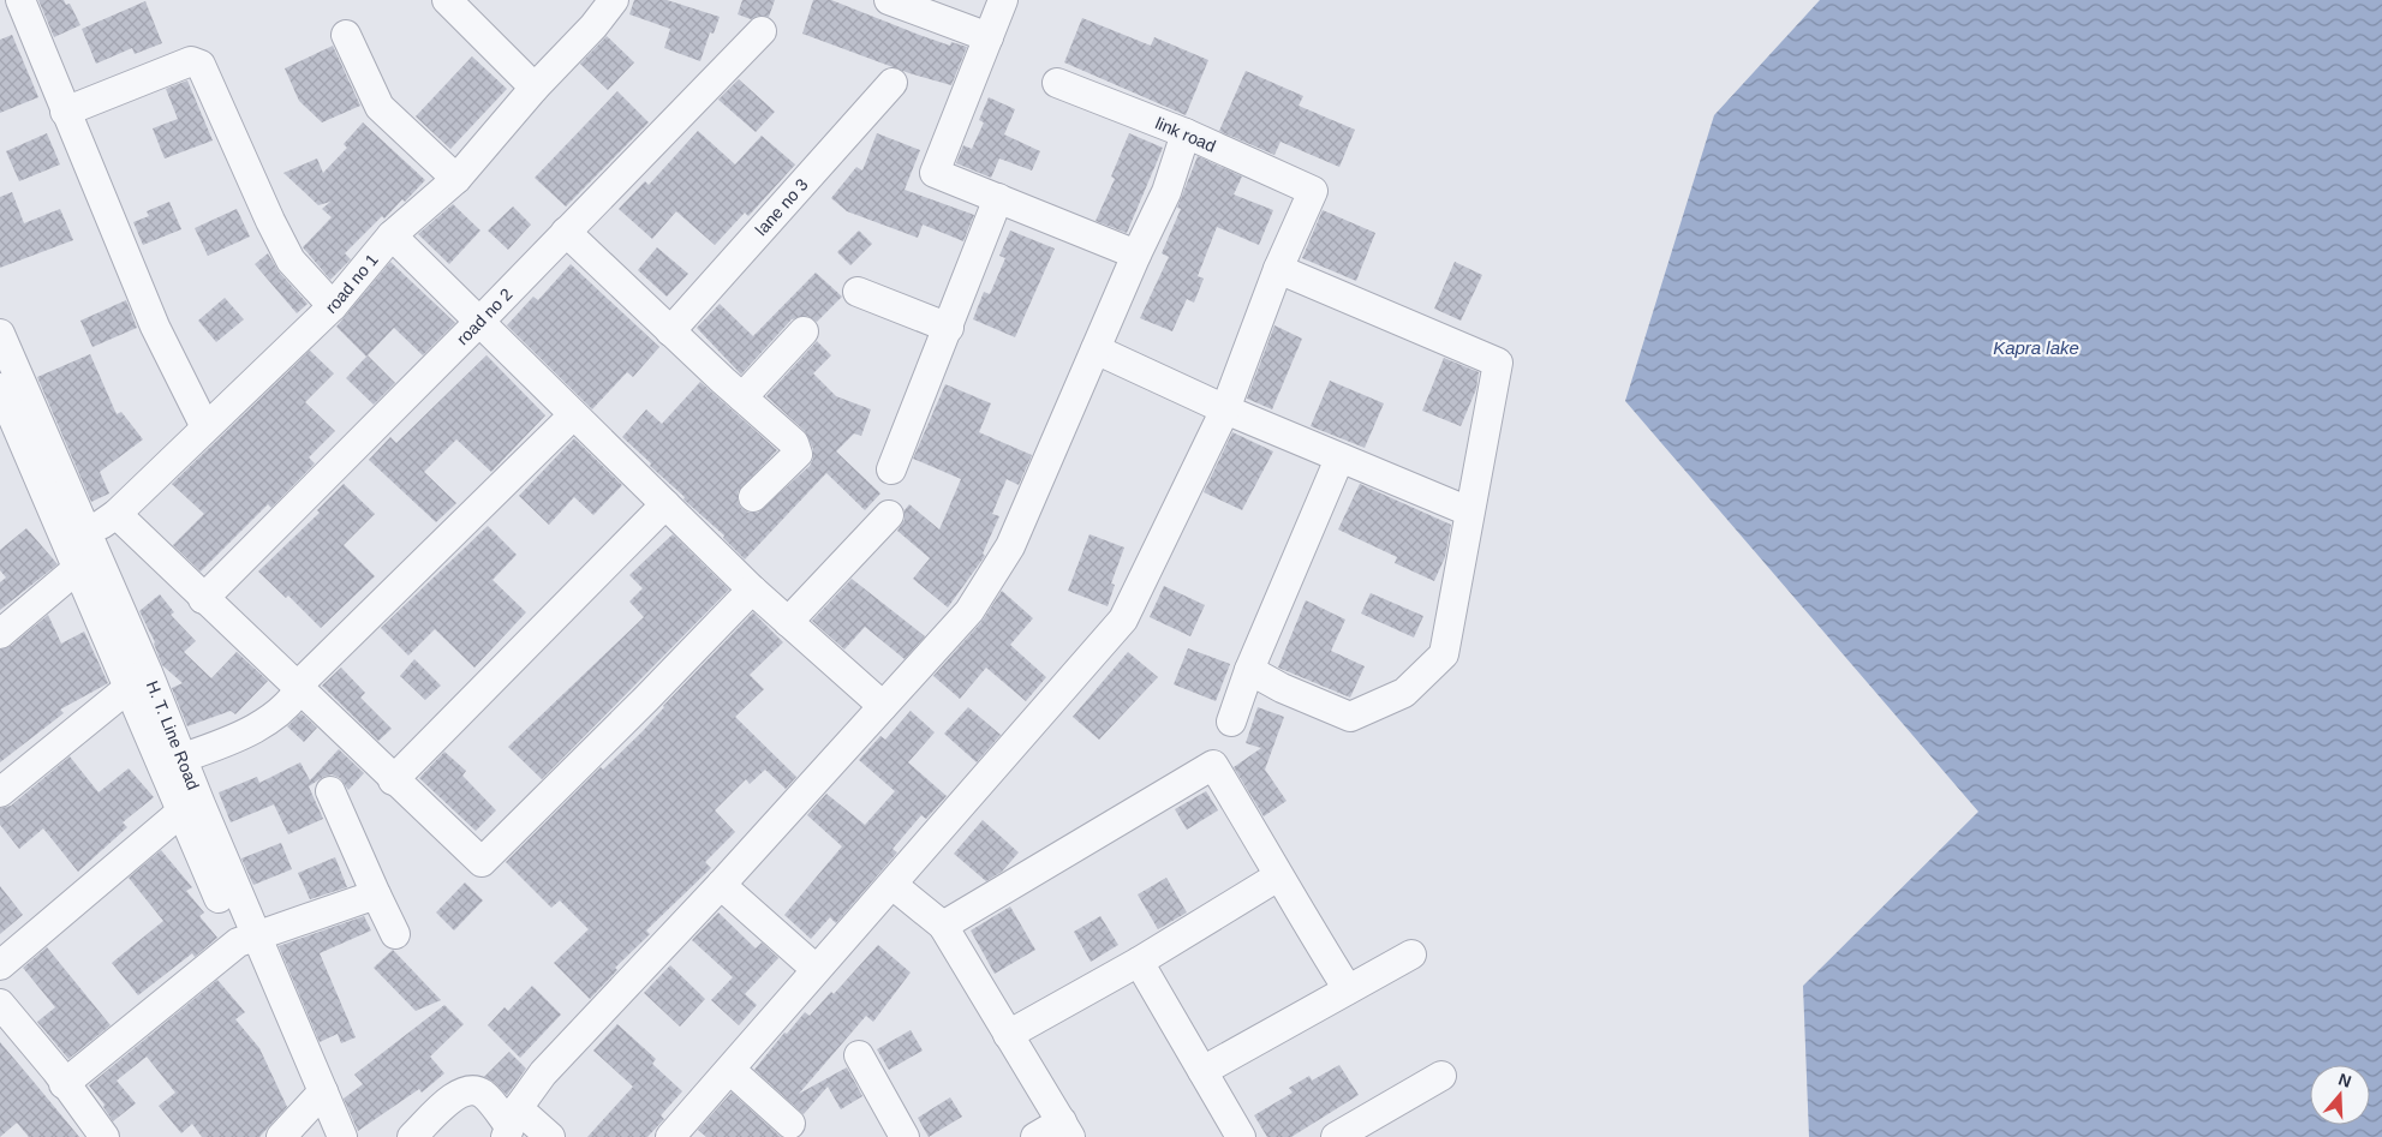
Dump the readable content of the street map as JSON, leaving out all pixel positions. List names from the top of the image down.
{
  "streets": {
    "street": [
      "link road",
      "lane no 3",
      "road no 1",
      "road no 2",
      "H. T. Line Road"
    ]
  },
  "crossings": [
    ["road no 1", "H. T. Line Road"]
  ],
  "water": ["Kapra lake"],
  "north": "top"
}
